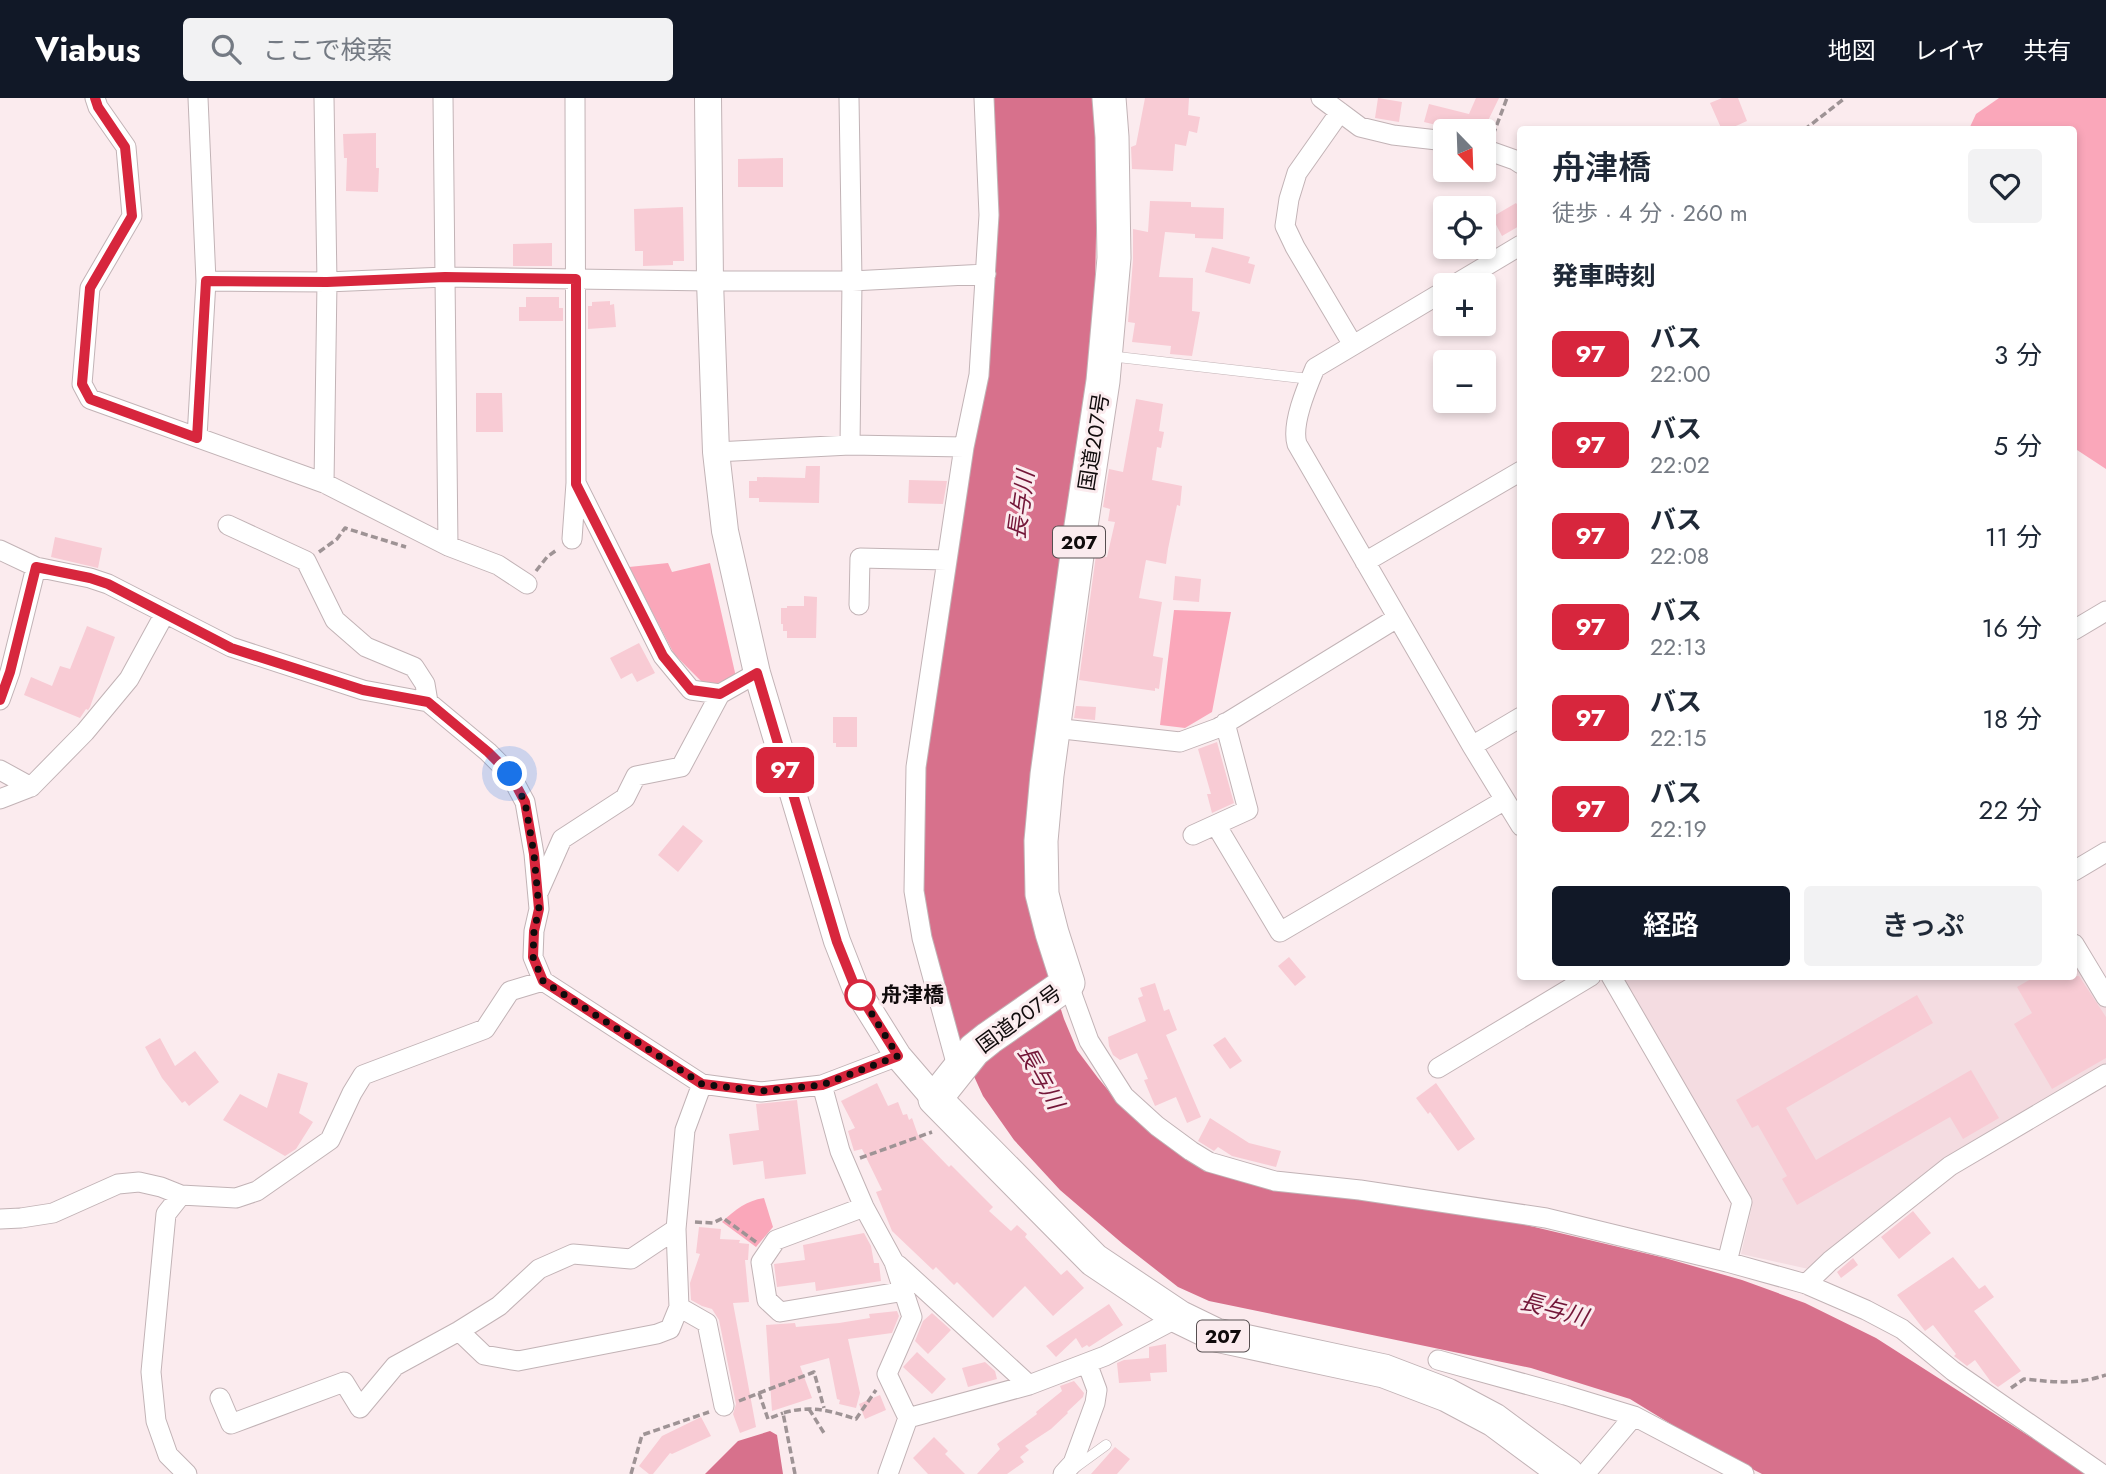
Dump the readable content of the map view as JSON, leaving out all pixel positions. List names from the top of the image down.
{
  "streets": {
    "highway": ["国道207号", "207"]
  },
  "crossings": [
    ["国道207号", "207"]
  ],
  "water": ["長与川"],
  "places": ["舟津橋"],
  "lines": ["bus line 97"],
  "north": "bottom right",
  "page": {
    "header": "Viabus",
    "search": "ここで検索",
    "nav": ["地図", "レイヤ", "共有"],
    "on_map": "97",
    "map_buttons": ["+", "−"],
    "heading": [
      ["舟津橋", "徒歩 · 4 分 · 260 m"],
      "発車時刻"
    ],
    "list": [
      {
        "mark": "97",
        "name": "バス",
        "note": "22:00",
        "value": "3 分"
      },
      {
        "mark": "97",
        "name": "バス",
        "note": "22:02",
        "value": "5 分"
      },
      {
        "mark": "97",
        "name": "バス",
        "note": "22:08",
        "value": "11 分"
      },
      {
        "mark": "97",
        "name": "バス",
        "note": "22:13",
        "value": "16 分"
      },
      {
        "mark": "97",
        "name": "バス",
        "note": "22:15",
        "value": "18 分"
      },
      {
        "mark": "97",
        "name": "バス",
        "note": "22:19",
        "value": "22 分"
      }
    ],
    "buttons": ["経路", "きっぷ"]
  }
}
